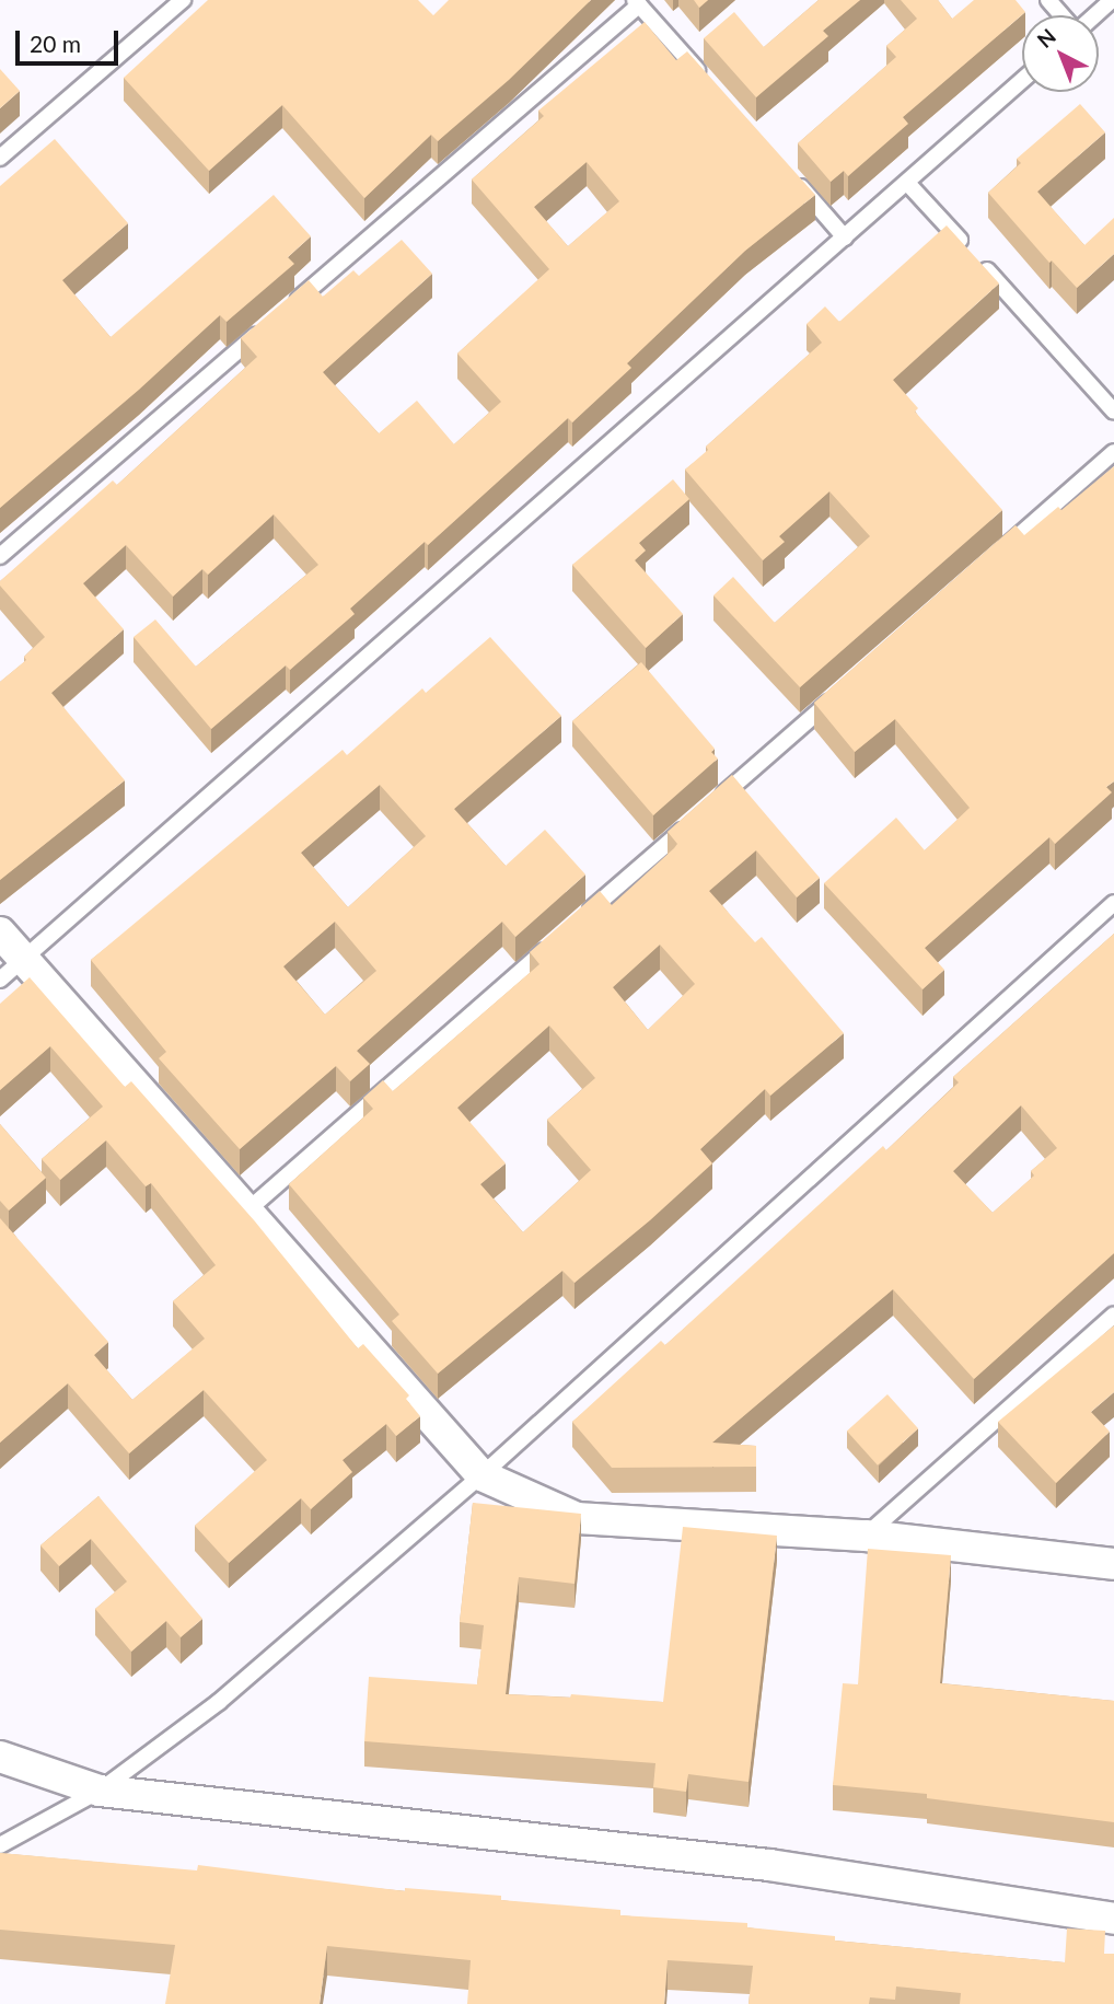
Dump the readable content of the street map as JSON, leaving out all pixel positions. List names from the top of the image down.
{
  "scale_bar": "20 m",
  "north": "top left"
}
